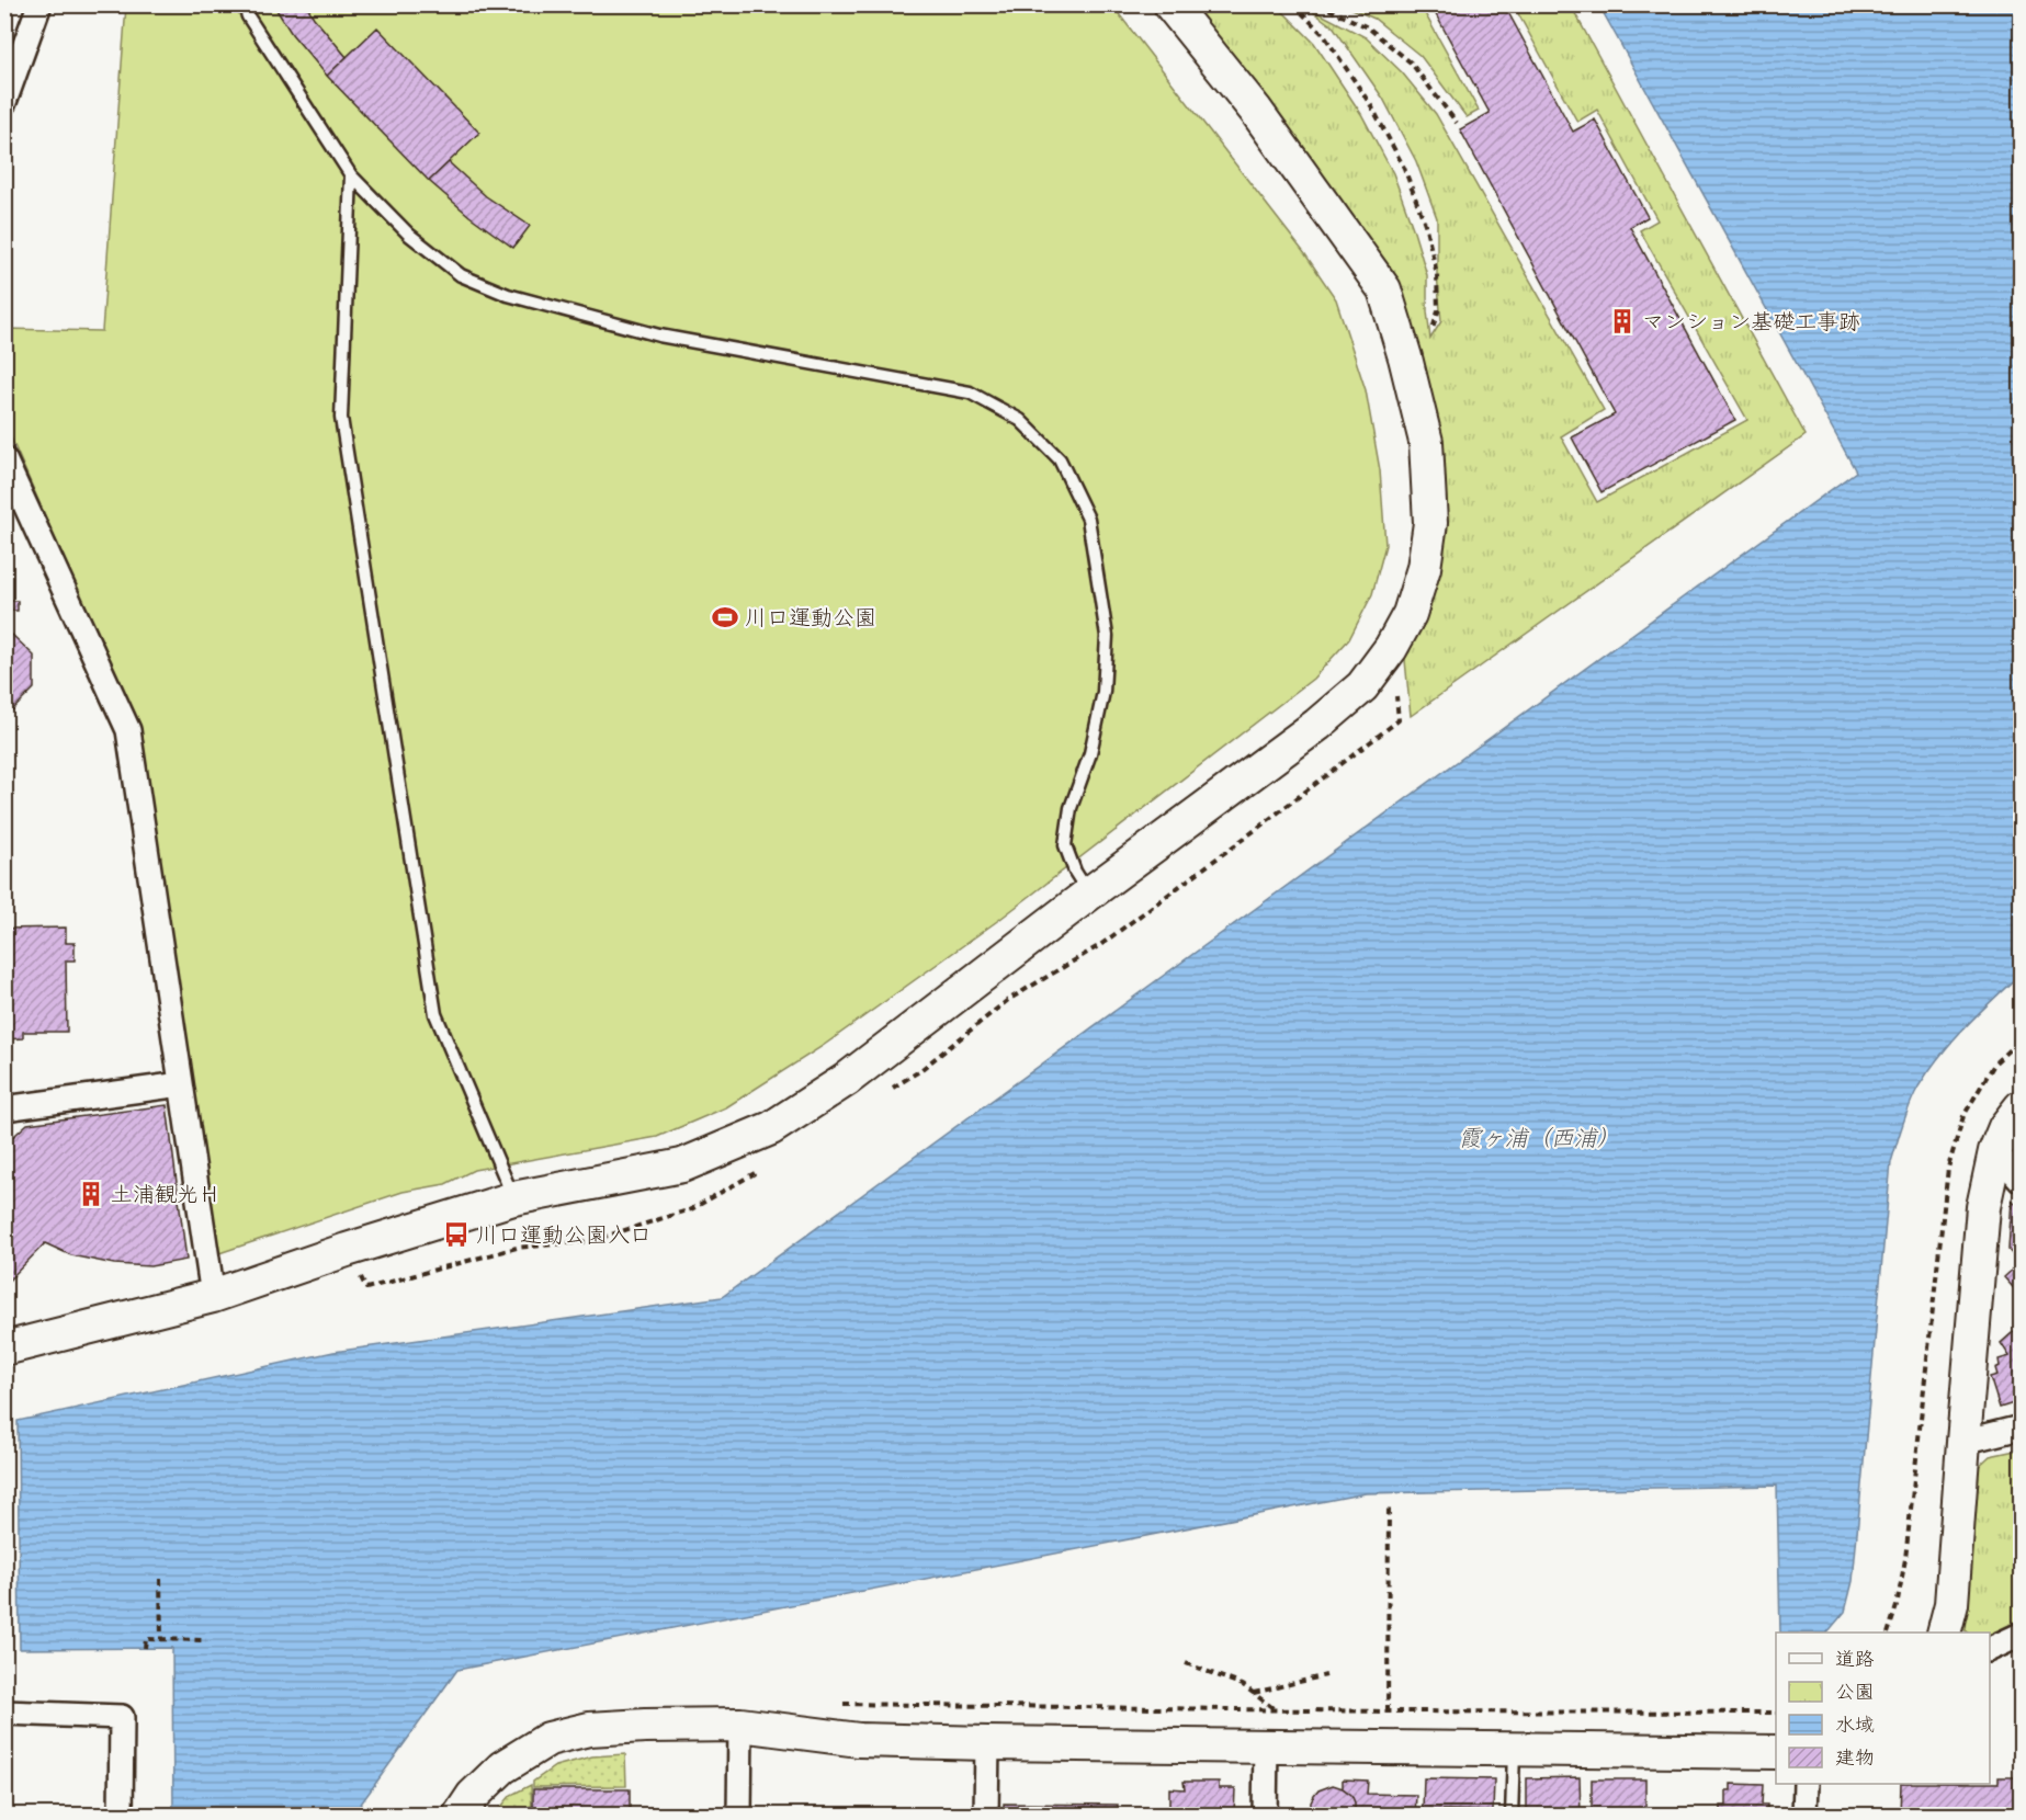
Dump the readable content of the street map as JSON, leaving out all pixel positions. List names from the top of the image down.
{
  "water": ["霞ヶ浦（西浦）"],
  "places": {
    "building": ["マンション基礎工事跡", "土浦観光Ｈ"],
    "sports": ["川口運動公園"],
    "bus stop": ["川口運動公園入口"]
  },
  "legend": [
    "道路",
    "公園",
    "水域",
    "建物"
  ]
}
